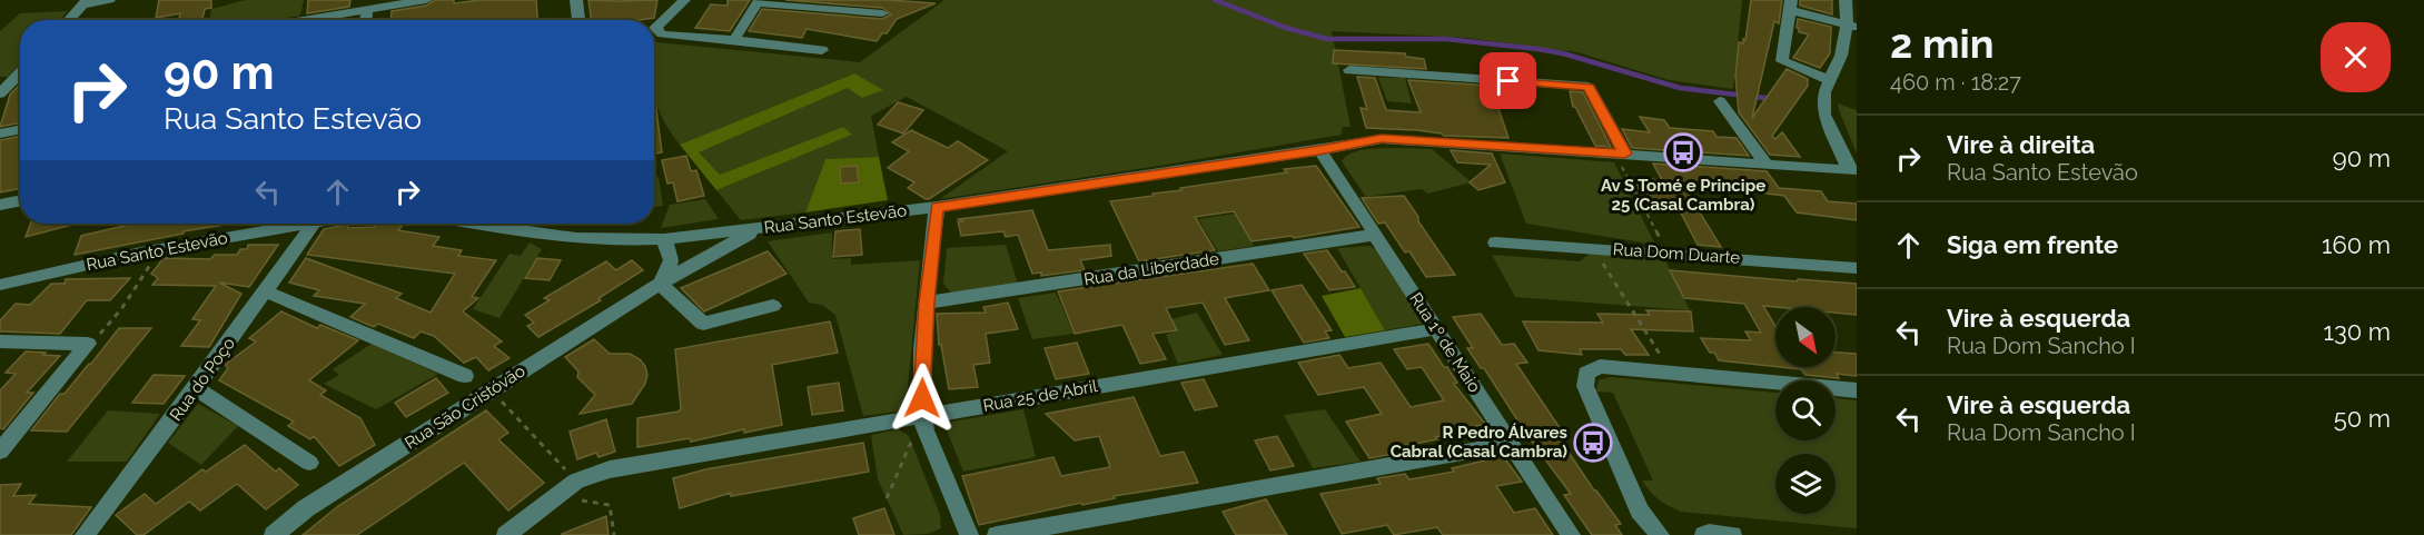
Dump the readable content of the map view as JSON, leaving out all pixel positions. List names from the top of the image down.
{
  "streets": {
    "street": [
      "Rua Santo Estevão",
      "Rua Dom Duarte",
      "Rua da Liberdade",
      "Rua 1º de Maio",
      "Rua do Poço",
      "Rua 25 de Abril",
      "Rua São Cristóvão"
    ]
  },
  "crossings": [
    ["Rua Santo Estevão", "Rua 1º de Maio"],
    ["Rua Santo Estevão", "Rua São Cristóvão"],
    ["Rua da Liberdade", "Rua 1º de Maio"],
    ["Rua 1º de Maio", "Rua 25 de Abril"]
  ],
  "places": {
    "bus stop": ["Av S Tomé e Principe 25 (Casal Cambra)", "R Pedro Álvares Cabral (Casal Cambra)"]
  },
  "north": "bottom right",
  "page": {
    "heading": ["2 min", "460 m · 18:27"],
    "turn": ["90 m", "Rua Santo Estevão"],
    "list": [
      {
        "name": "Vire à direita",
        "note": "Rua Santo Estevão",
        "value": "90 m"
      },
      {
        "name": "Siga em frente",
        "value": "160 m"
      },
      {
        "name": "Vire à esquerda",
        "note": "Rua Dom Sancho I",
        "value": "130 m"
      },
      {
        "name": "Vire à esquerda",
        "note": "Rua Dom Sancho I",
        "value": "50 m"
      }
    ]
  }
}
